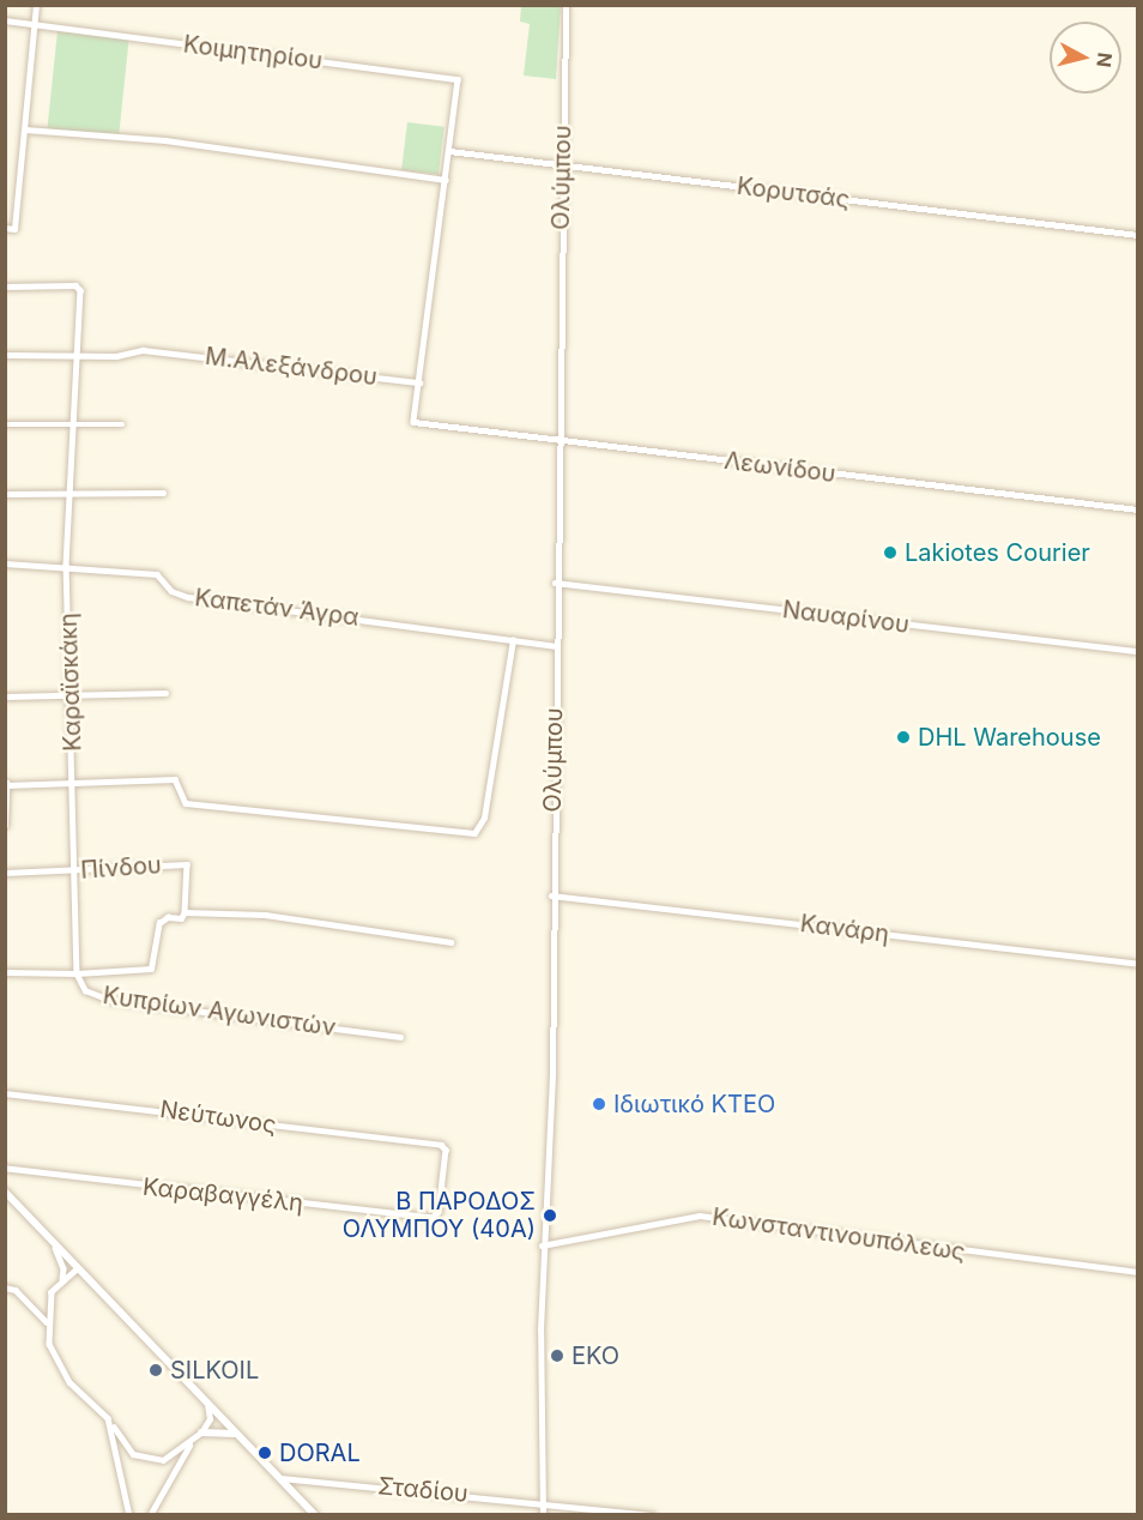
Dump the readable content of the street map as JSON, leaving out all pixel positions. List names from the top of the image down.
{
  "streets": {
    "street": [
      "Κοιμητηρίου",
      "Ολύμπου",
      "Κορυτσάς",
      "Μ.Αλεξάνδρου",
      "Λεωνίδου",
      "Καπετάν Άγρα",
      "Ναυαρίνου",
      "Καραϊσκάκη",
      "Πίνδου",
      "Κανάρη",
      "Κυπρίων Αγωνιστών",
      "Νεύτωνος",
      "Καραβαγγέλη",
      "Κωνσταντινουπόλεως",
      "Σταδίου"
    ]
  },
  "crossings": [
    ["Κοιμητηρίου", "Κορυτσάς"],
    ["Ολύμπου", "Κορυτσάς"],
    ["Ολύμπου", "Λεωνίδου"],
    ["Ολύμπου", "Καπετάν Άγρα"],
    ["Ολύμπου", "Ναυαρίνου"],
    ["Ολύμπου", "Κανάρη"],
    ["Ολύμπου", "Κωνσταντινουπόλεως"],
    ["Ολύμπου", "Σταδίου"],
    ["Μ.Αλεξάνδρου", "Λεωνίδου"],
    ["Μ.Αλεξάνδρου", "Καραϊσκάκη"],
    ["Καπετάν Άγρα", "Καραϊσκάκη"],
    ["Καραϊσκάκη", "Πίνδου"],
    ["Καραϊσκάκη", "Κυπρίων Αγωνιστών"],
    ["Νεύτωνος", "Καραβαγγέλη"]
  ],
  "places": [
    "Lakiotes Courier",
    "DHL Warehouse",
    "Ιδιωτικό ΚΤΕΟ",
    "Β ΠΑΡΟΔΟΣ ΟΛΥΜΠΟΥ (40Α)",
    "EKO",
    "SILKOIL",
    "DORAL"
  ],
  "north": "right"
}
